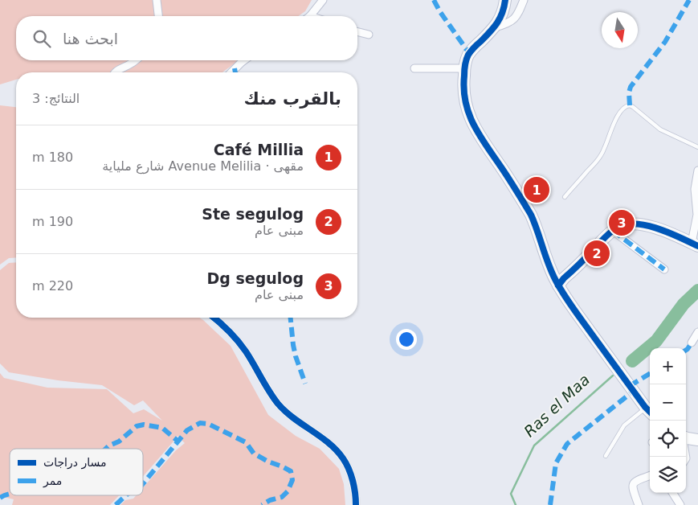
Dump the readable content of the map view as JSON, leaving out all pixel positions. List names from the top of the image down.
{
  "water": ["Ras el Maa"],
  "legend": ["مسار دراجات", "ممر"],
  "north": "bottom",
  "page": {
    "search": "ابحث هنا",
    "heading": ["بالقرب منك", "النتائج: 3"],
    "list": [
      {
        "mark": "1",
        "name": "Café Millia",
        "note": "مقهى · Avenue Melilia شارع ملياية",
        "value": "180 m"
      },
      {
        "mark": "2",
        "name": "Ste segulog",
        "note": "مبنى عام",
        "value": "190 m"
      },
      {
        "mark": "3",
        "name": "Dg segulog",
        "note": "مبنى عام",
        "value": "220 m"
      }
    ],
    "pins": ["1", "3", "2"],
    "map_buttons": ["+", "−"]
  }
}
